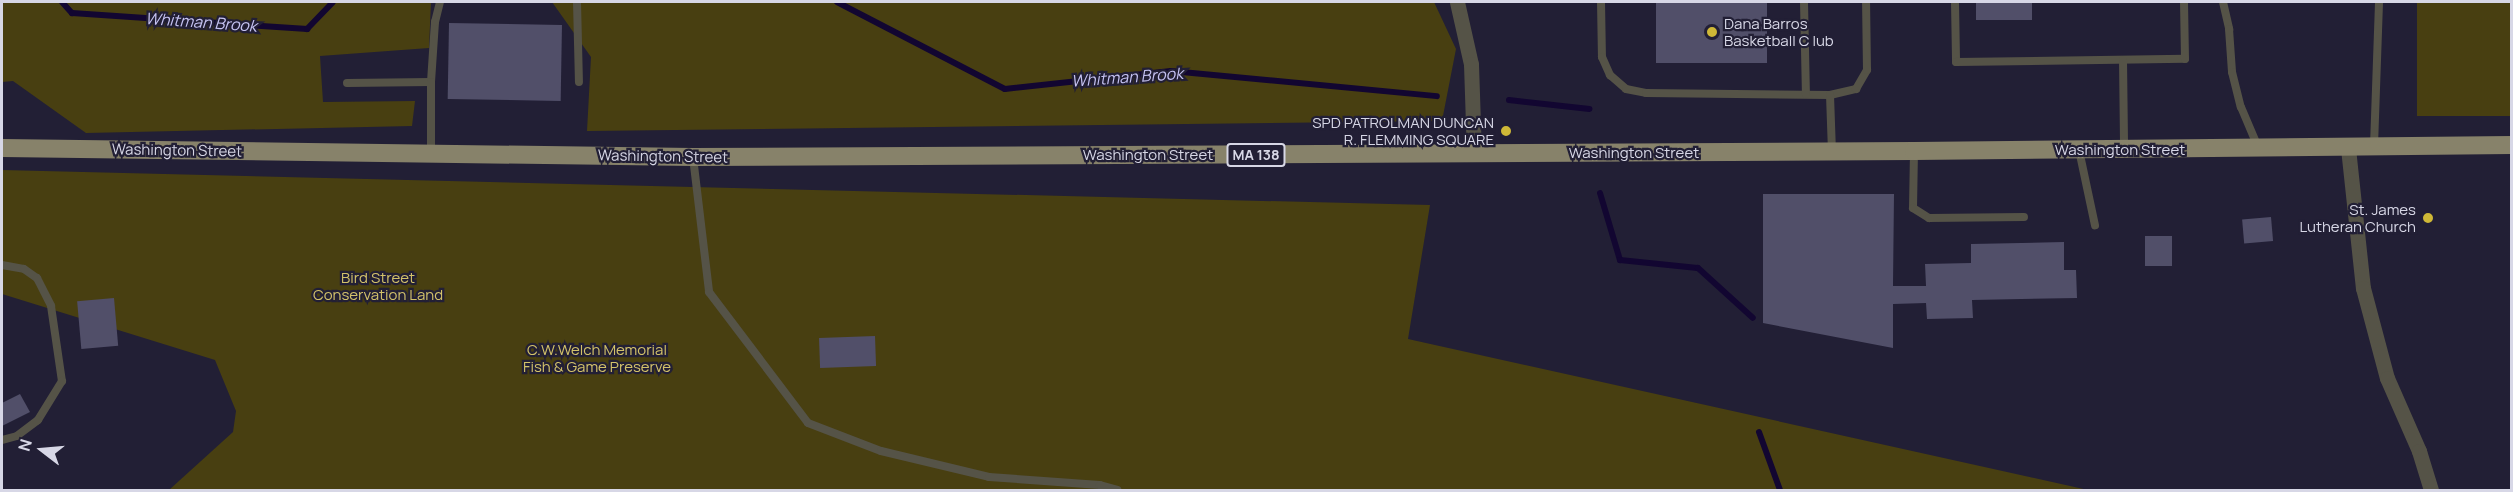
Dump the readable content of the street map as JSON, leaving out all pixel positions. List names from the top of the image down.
{
  "streets": {
    "main road": ["Washington Street", "MA 138"]
  },
  "water": ["Whitman Brook"],
  "parks": ["Bird Street Conservation Land", "C.W.Welch Memorial Fish & Game Preserve"],
  "places": ["Dana Barros Basketball C lub", "SPD PATROLMAN DUNCAN R. FLEMMING SQUARE", "St. James Lutheran Church"],
  "north": "left"
}
